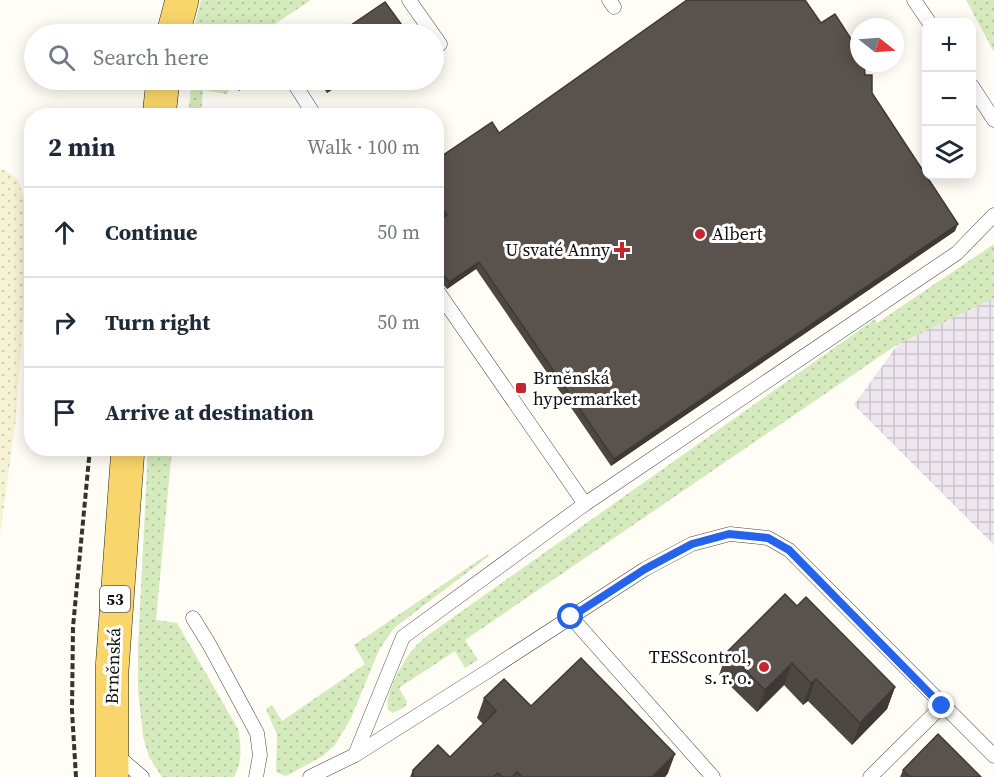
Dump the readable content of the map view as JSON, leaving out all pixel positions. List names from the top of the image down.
{
  "streets": {
    "main road": ["53", "Brněnská"]
  },
  "places": {
    "other": ["Albert", "TESScontrol, s. r. o."],
    "health": ["U svaté Anny"],
    "transit": ["Brněnská hypermarket"]
  },
  "north": "right",
  "page": {
    "map_buttons": ["+", "−"],
    "search": "Search here",
    "heading": ["2 min", "Walk · 100 m"],
    "list": [
      ["Continue", "50 m"],
      ["Turn right", "50 m"],
      "Arrive at destination"
    ]
  }
}
